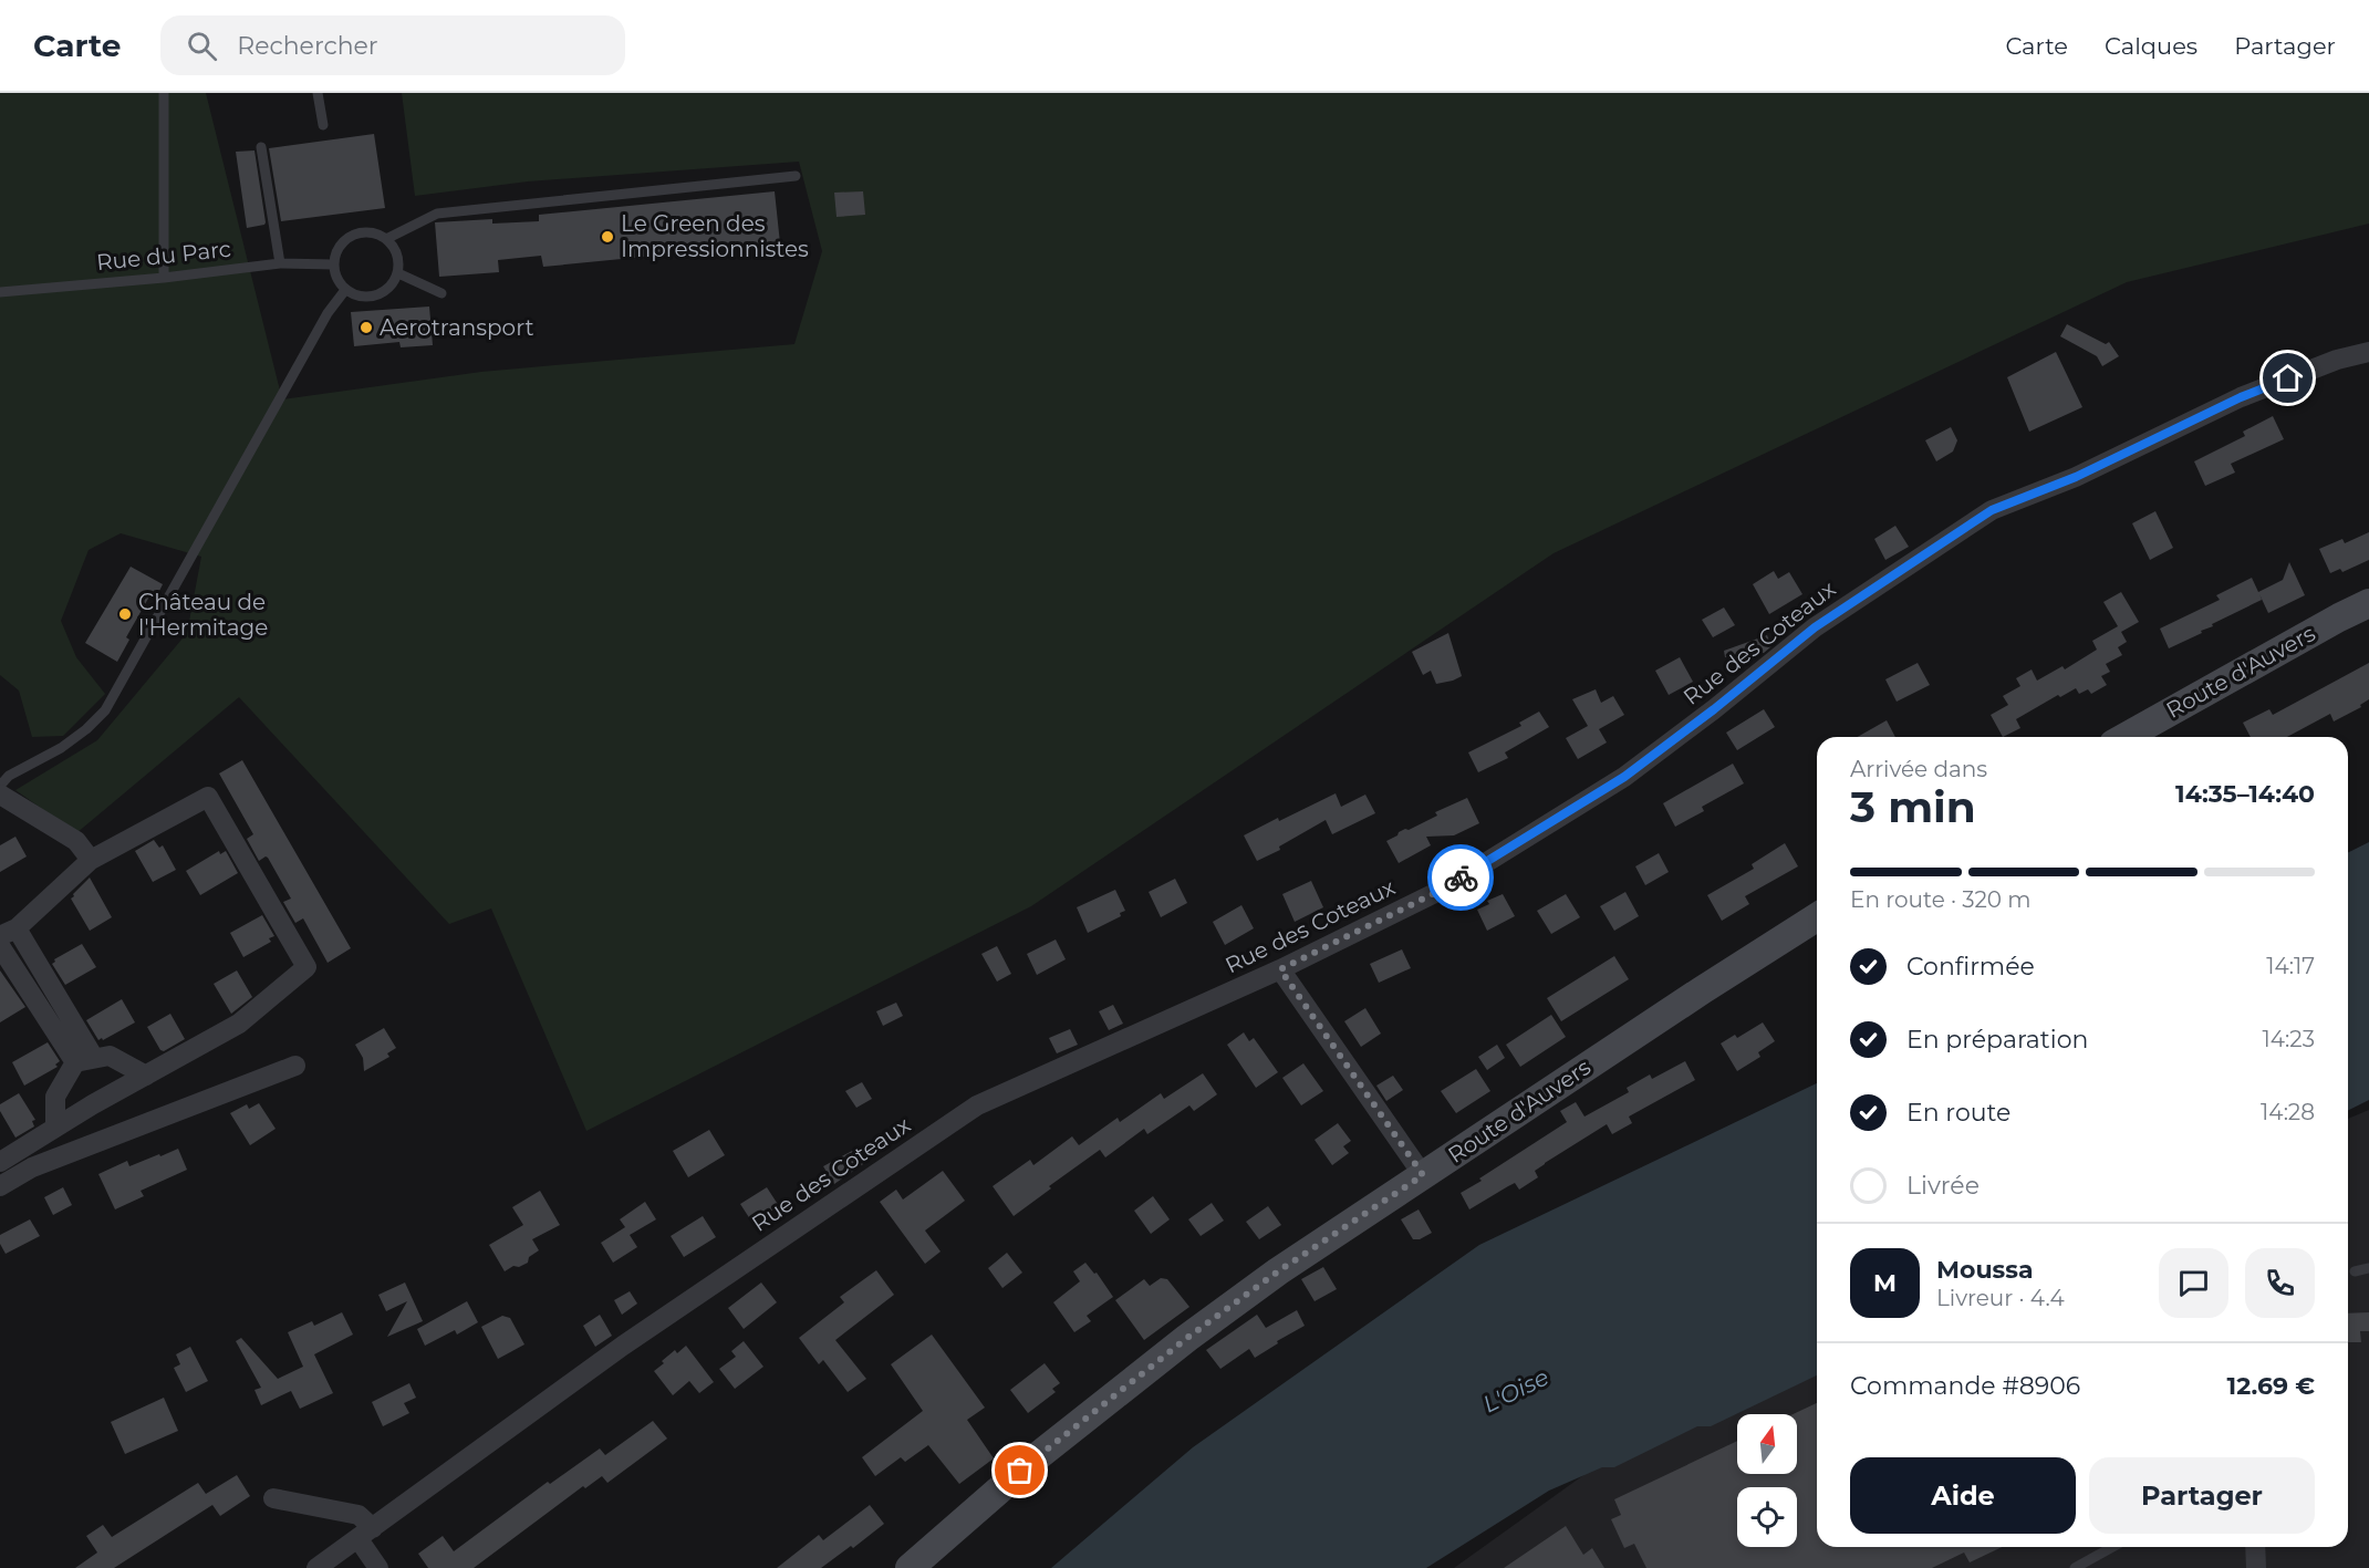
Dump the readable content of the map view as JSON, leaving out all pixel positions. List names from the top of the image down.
{
  "streets": {
    "main road": ["Route d'Auvers"],
    "street": ["Rue des Coteaux"],
    "lane": ["Rue du Parc"]
  },
  "water": ["L'Oise"],
  "places": ["Le Green des Impressionnistes", "Aerotransport", "Château de l'Hermitage"],
  "north": "top",
  "page": {
    "header": "Carte",
    "search": "Rechercher",
    "nav": ["Carte", "Calques", "Partager"],
    "heading": ["3 min", "Arrivée dans", "14:35–14:40"],
    "panel": [
      "Moussa",
      "Livreur · 4.4",
      "Commande #8906",
      "12.69 €"
    ],
    "bar": "En route · 320 m",
    "list": [
      ["Confirmée", "14:17"],
      ["En préparation", "14:23"],
      ["En route", "14:28"],
      "Livrée"
    ],
    "round": "M",
    "buttons": ["Aide", "Partager"]
  }
}
